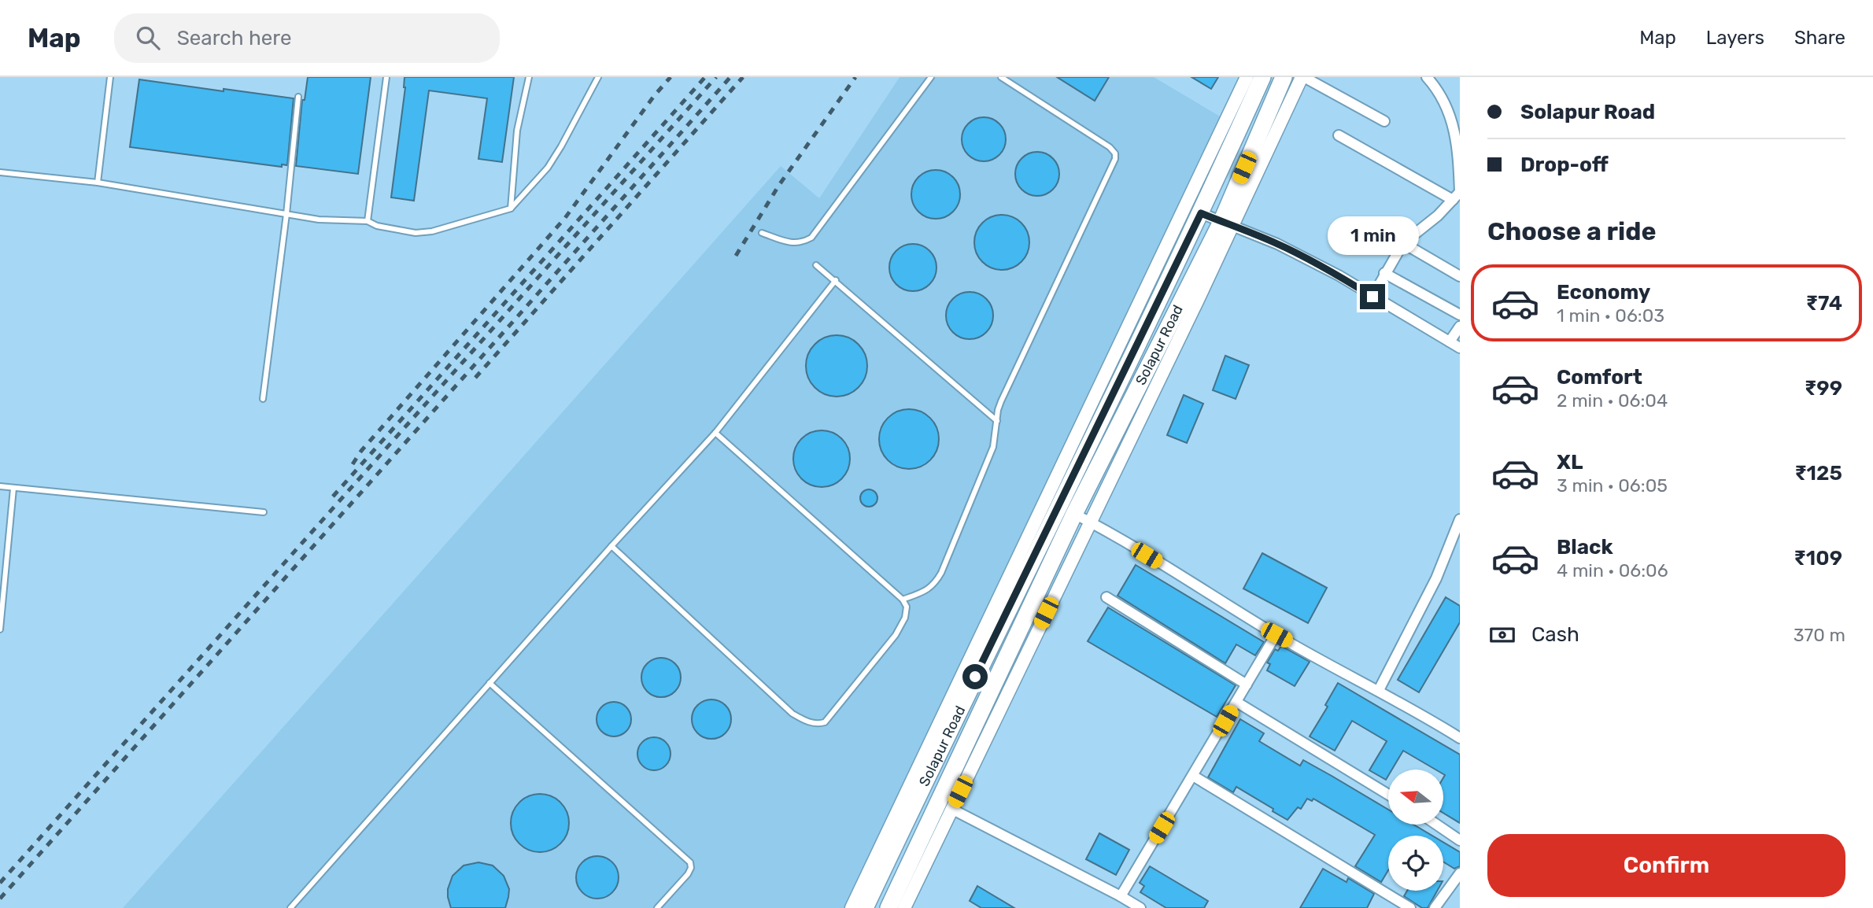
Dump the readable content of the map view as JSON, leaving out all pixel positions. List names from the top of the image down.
{
  "streets": {
    "highway": ["Solapur Road"]
  },
  "north": "left",
  "page": {
    "header": "Map",
    "search": "Search here",
    "nav": ["Map", "Layers", "Share"],
    "banner": ["Solapur Road", "Drop-off"],
    "heading": "Choose a ride",
    "bubble": "1 min",
    "list": [
      {
        "name": "Economy",
        "note": "1 min · 06:03",
        "value": "₹74"
      },
      {
        "name": "Comfort",
        "note": "2 min · 06:04",
        "value": "₹99"
      },
      {
        "name": "XL",
        "note": "3 min · 06:05",
        "value": "₹125"
      },
      {
        "name": "Black",
        "note": "4 min · 06:06",
        "value": "₹109"
      }
    ],
    "pay": ["Cash", "370 m"],
    "buttons": "Confirm"
  }
}
